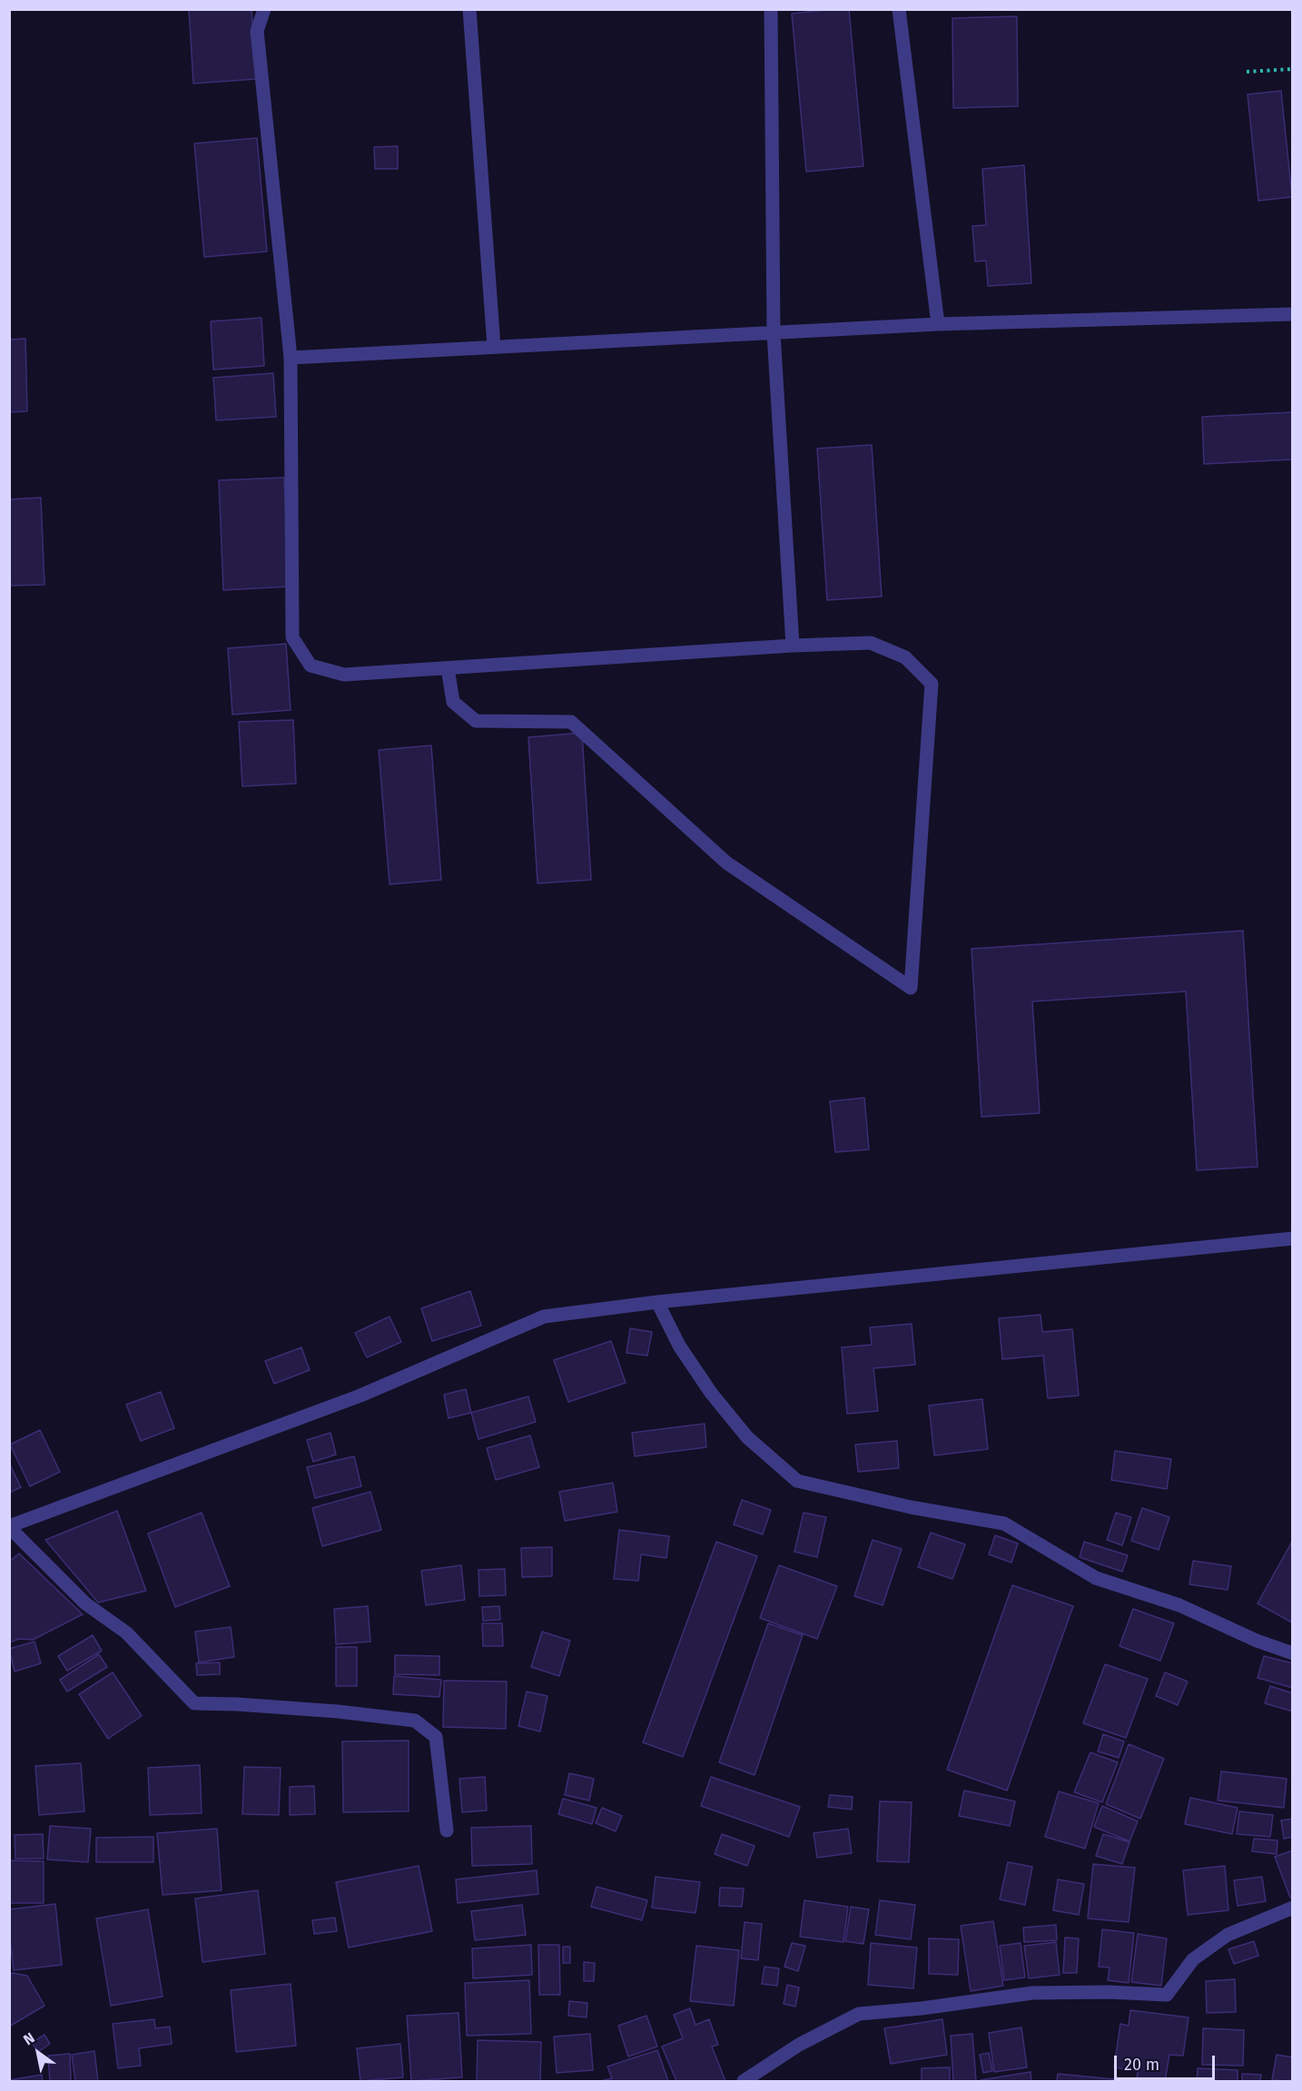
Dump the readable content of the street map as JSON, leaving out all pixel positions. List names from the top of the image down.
{
  "scale_bar": "20 m",
  "north": "top left"
}
